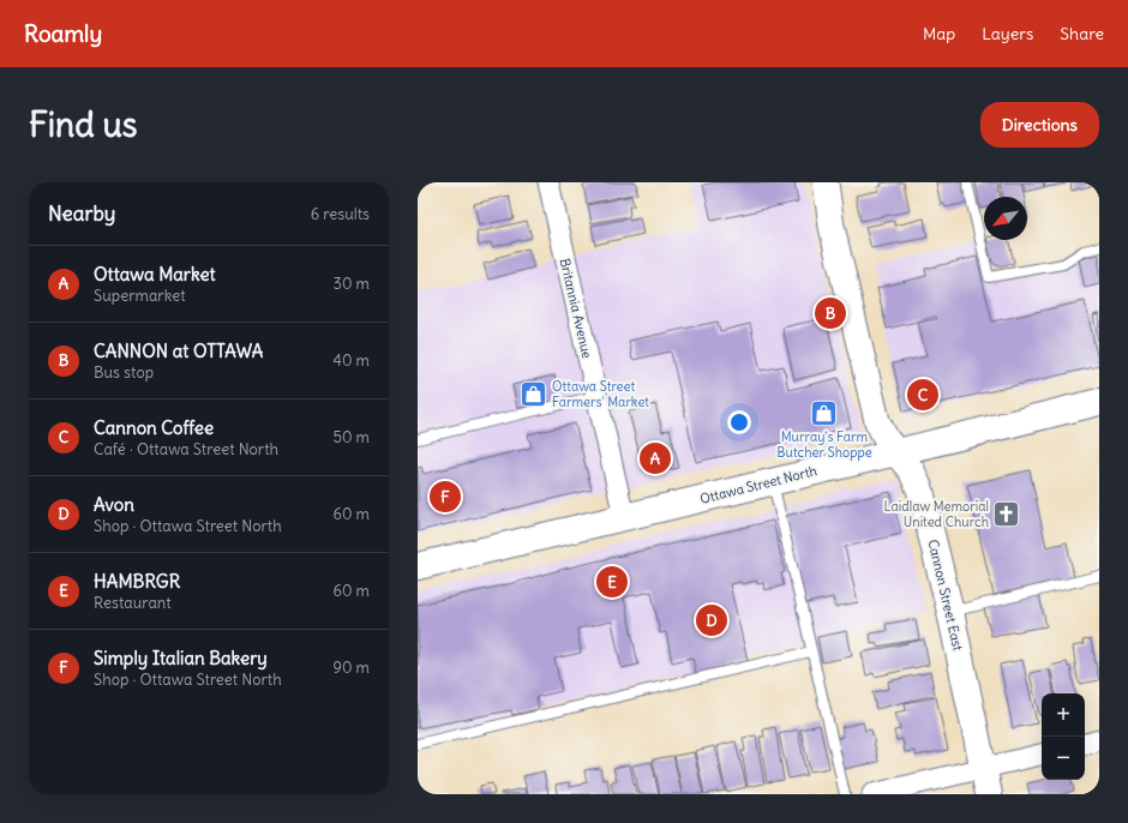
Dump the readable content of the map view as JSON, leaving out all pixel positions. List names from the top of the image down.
{
  "streets": {
    "main road": ["Ottawa Street North", "Cannon Street East"],
    "street": ["Britannia Avenue"]
  },
  "crossings": [
    ["Britannia Avenue", "Ottawa Street North"],
    ["Ottawa Street North", "Cannon Street East"]
  ],
  "places": {
    "shop": ["Ottawa Street Farmers' Market", "Murray's Farm Butcher Shoppe"],
    "church": ["Laidlaw Memorial United Church"]
  },
  "north": "bottom left",
  "page": {
    "header": "Roamly",
    "nav": ["Map", "Layers", "Share"],
    "buttons": "Directions",
    "title": "Find us",
    "heading": ["Nearby", "6 results"],
    "list": [
      {
        "mark": "A",
        "name": "Ottawa Market",
        "note": "Supermarket",
        "value": "30 m"
      },
      {
        "mark": "B",
        "name": "CANNON at OTTAWA",
        "note": "Bus stop",
        "value": "40 m"
      },
      {
        "mark": "C",
        "name": "Cannon Coffee",
        "note": "Café · Ottawa Street North",
        "value": "50 m"
      },
      {
        "mark": "D",
        "name": "Avon",
        "note": "Shop · Ottawa Street North",
        "value": "60 m"
      },
      {
        "mark": "E",
        "name": "HAMBRGR",
        "note": "Restaurant",
        "value": "60 m"
      },
      {
        "mark": "F",
        "name": "Simply Italian Bakery",
        "note": "Shop · Ottawa Street North",
        "value": "90 m"
      }
    ],
    "pins": [
      "B",
      "C",
      "A",
      "F",
      "E",
      "D"
    ],
    "map_buttons": ["+", "−"]
  }
}
